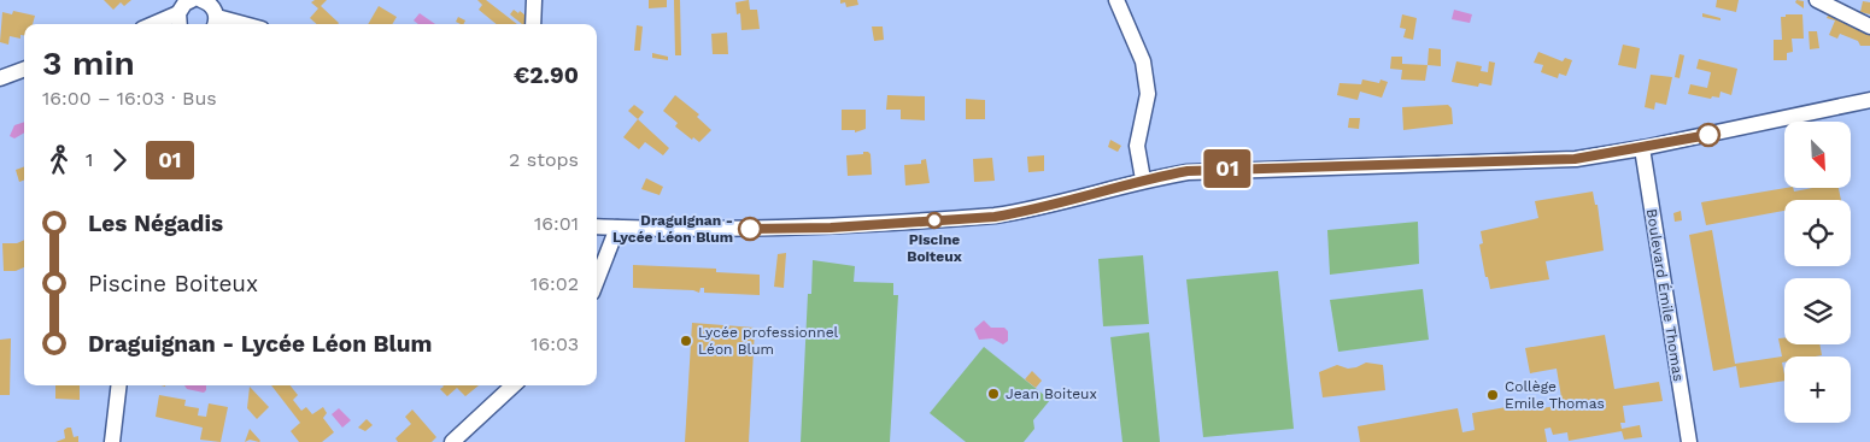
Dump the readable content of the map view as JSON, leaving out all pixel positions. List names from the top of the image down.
{
  "streets": {
    "street": ["Boulevard Émile Thomas"]
  },
  "places": [
    "Piscine Boiteux",
    "Draguignan - Lycée Léon Blum",
    "Lycée professionnel Léon Blum",
    "Jean Boiteux",
    "Collège Emile Thomas"
  ],
  "lines": ["bus line 01"],
  "north": "bottom right",
  "page": {
    "on_map": "01",
    "heading": ["3 min", "16:00 – 16:03 · Bus", "€2.90"],
    "map_buttons": "+",
    "legs": ["1", "01", "2 stops"],
    "list": [
      {
        "name": "Les Négadis",
        "value": "16:01"
      },
      {
        "name": "Piscine Boiteux",
        "value": "16:02"
      },
      {
        "name": "Draguignan - Lycée Léon Blum",
        "value": "16:03"
      }
    ]
  }
}
